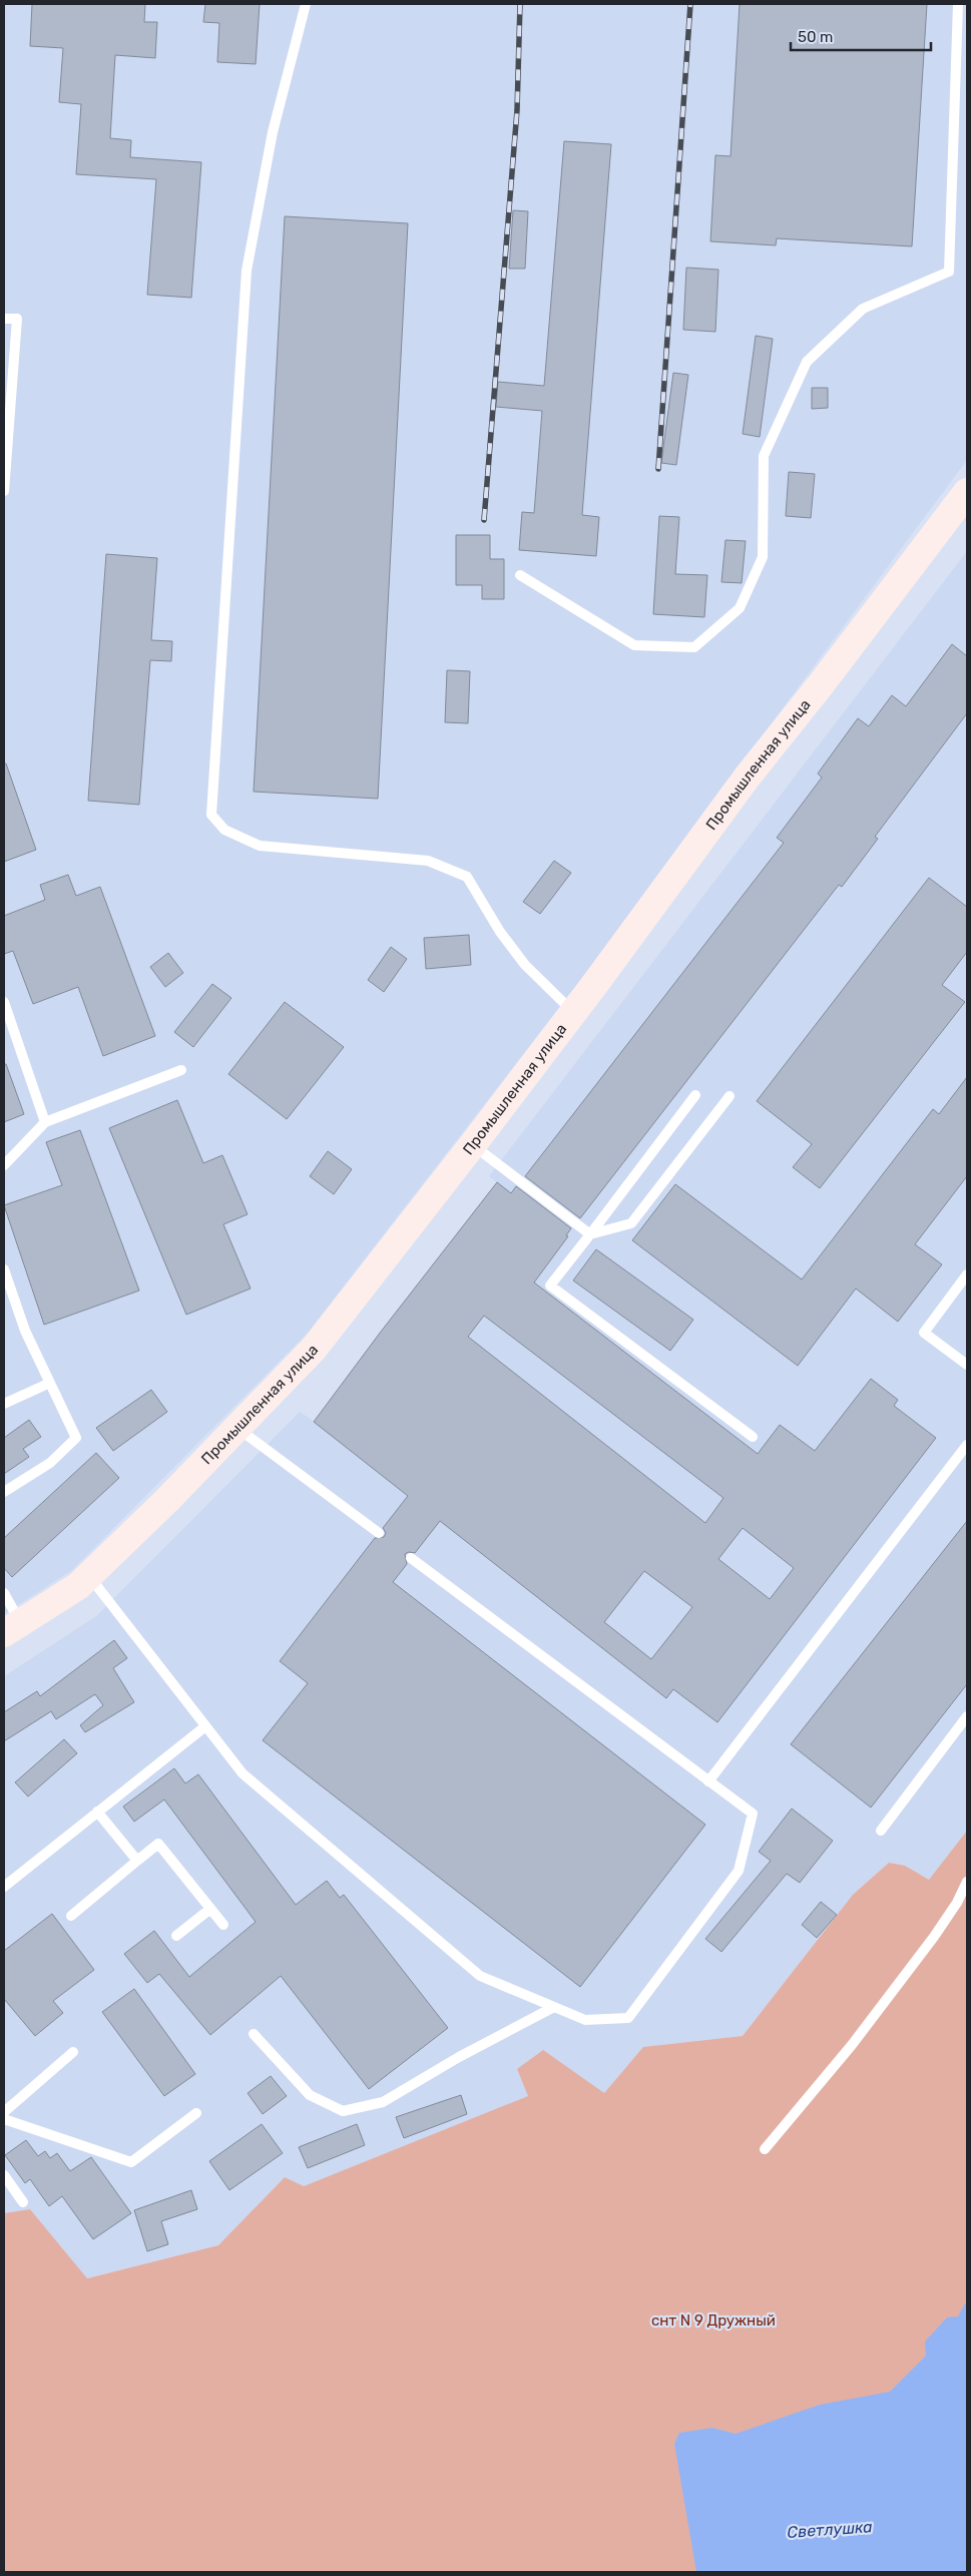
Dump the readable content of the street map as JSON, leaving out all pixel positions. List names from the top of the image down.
{
  "streets": {
    "main road": ["Промышленная улица"]
  },
  "water": ["Светлушка"],
  "parks": ["снт N 9 Дружный"],
  "scale_bar": "50 m"
}
